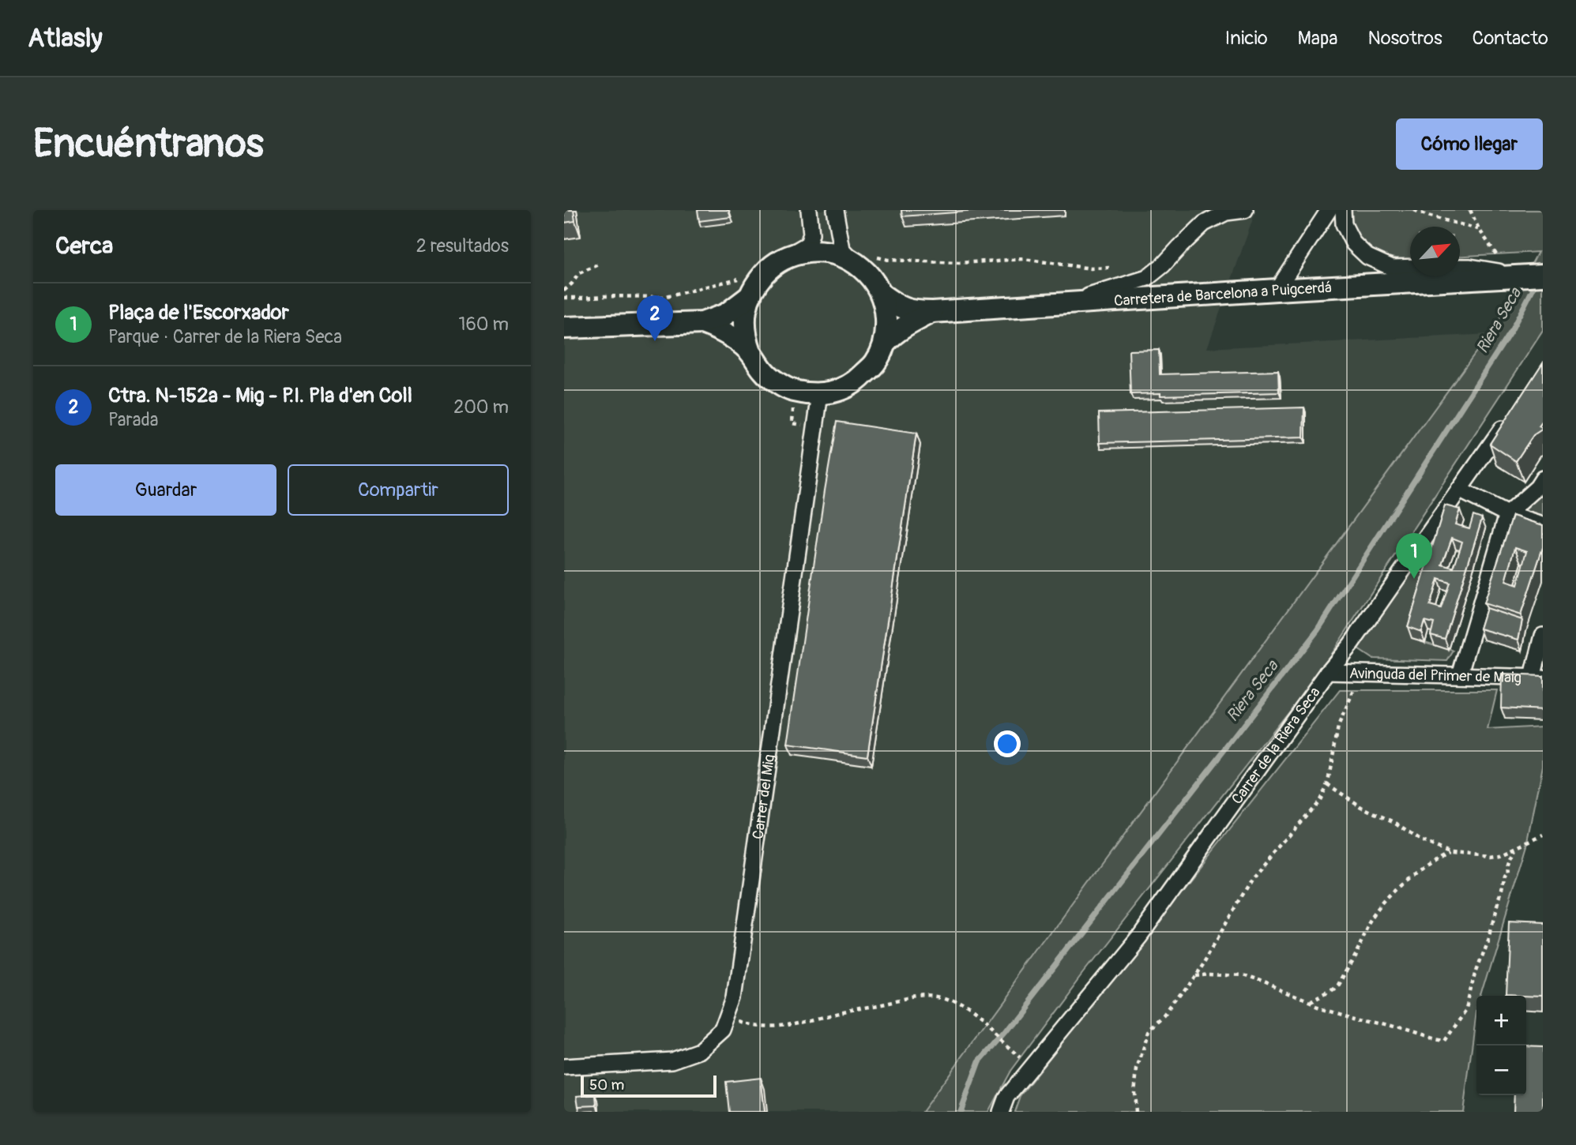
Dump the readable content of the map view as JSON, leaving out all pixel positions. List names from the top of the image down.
{
  "streets": {
    "main road": ["Carretera de Barcelona a Puigcerdá"],
    "street": ["Avinguda del Primer de Maig", "Carrer de la Riera Seca", "Carrer del Mig"]
  },
  "crossings": [
    ["Carretera de Barcelona a Puigcerdá", "Carrer del Mig"],
    ["Avinguda del Primer de Maig", "Carrer de la Riera Seca"]
  ],
  "water": ["Riera Seca"],
  "scale_bar": "50 m",
  "north": "top right",
  "page": {
    "header": "Atlasly",
    "nav": [
      "Inicio",
      "Mapa",
      "Nosotros",
      "Contacto"
    ],
    "buttons": [
      "Cómo llegar",
      ["Guardar", "Compartir"]
    ],
    "title": "Encuéntranos",
    "heading": ["Cerca", "2 resultados"],
    "list": [
      {
        "mark": "1",
        "name": "Plaça de l'Escorxador",
        "note": "Parque · Carrer de la Riera Seca",
        "value": "160 m"
      },
      {
        "mark": "2",
        "name": "Ctra. N-152a - Mig - P.I. Pla d'en Coll",
        "note": "Parada",
        "value": "200 m"
      }
    ],
    "pins": ["2", "1"],
    "map_buttons": ["+", "−"],
    "scale": "50 m"
  }
}
